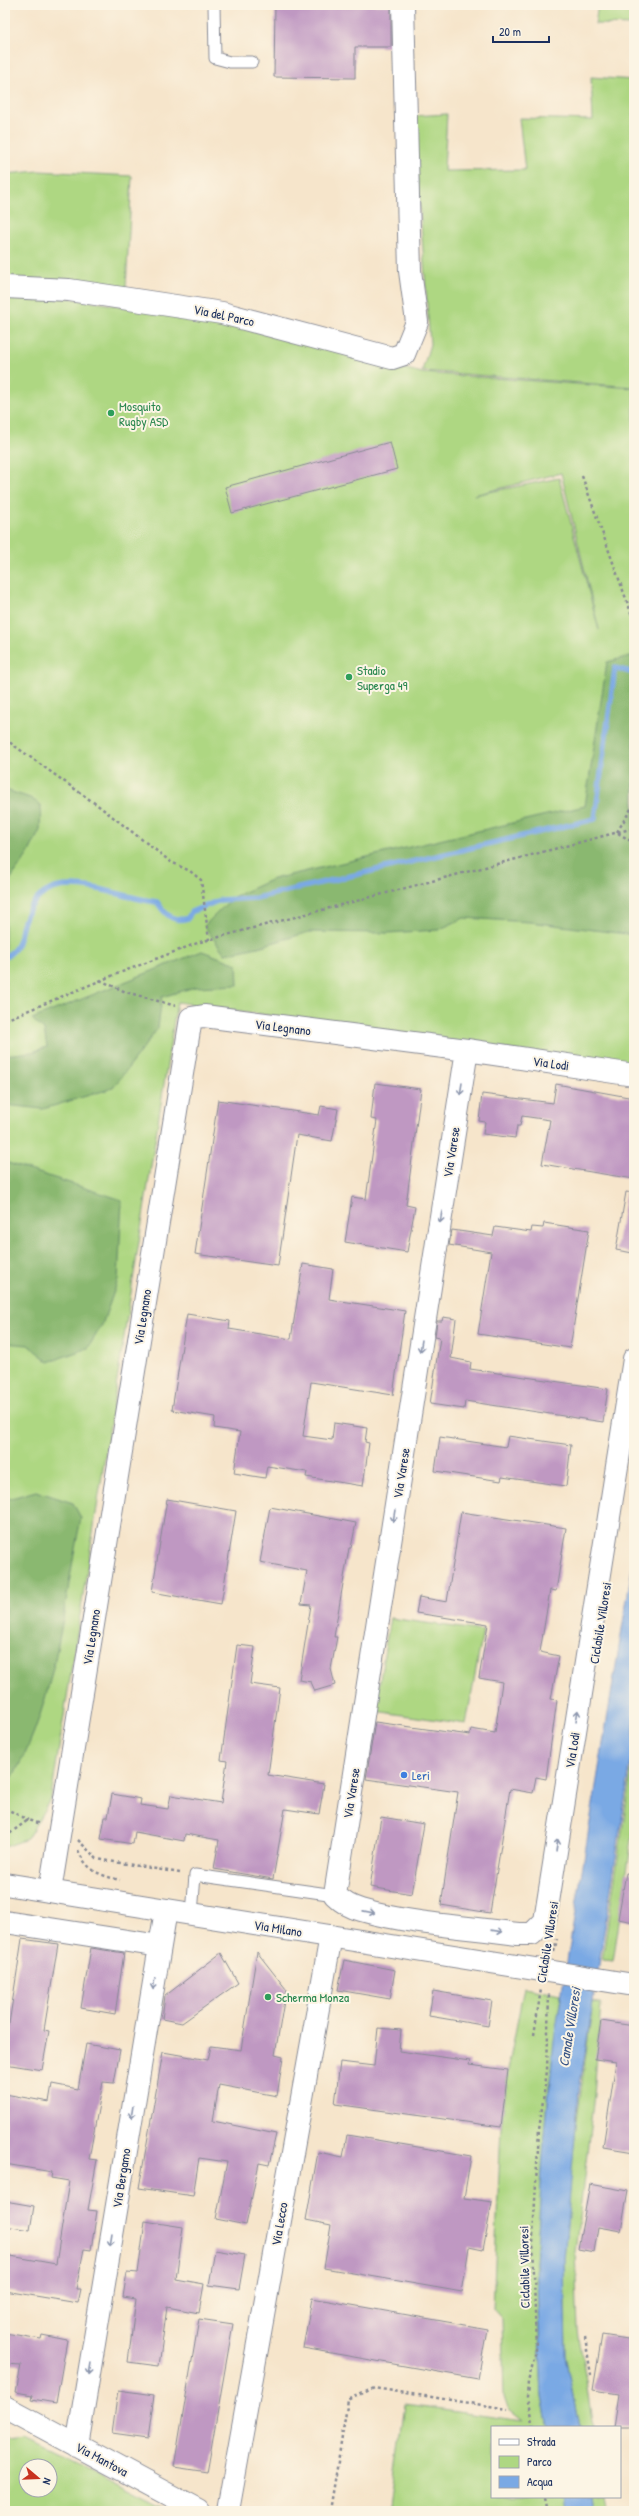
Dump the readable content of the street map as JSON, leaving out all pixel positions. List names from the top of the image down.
{
  "streets": {
    "street": [
      "Via del Parco",
      "Via Legnano",
      "Via Lodi",
      "Via Varese",
      "Via Milano",
      "Via Bergamo",
      "Via Lecco",
      "Via Mantova"
    ],
    "path": ["Ciclabile Villoresi"]
  },
  "crossings": [
    ["Via Legnano", "Via Lodi"],
    ["Via Legnano", "Via Varese"],
    ["Via Legnano", "Via Milano"],
    ["Via Lodi", "Via Varese"],
    ["Ciclabile Villoresi", "Via Milano"],
    ["Via Milano", "Via Bergamo"],
    ["Via Milano", "Via Lecco"],
    ["Via Bergamo", "Via Mantova"]
  ],
  "one_way": ["Via Varese", "Via Bergamo"],
  "water": ["Canale Villoresi"],
  "places": [
    "Mosquito Rugby ASD",
    "Stadio Superga 49",
    "Leri",
    "Scherma Monza"
  ],
  "legend": ["Strada", "Parco", "Acqua"],
  "scale_bar": "20 m",
  "north": "right"
}
